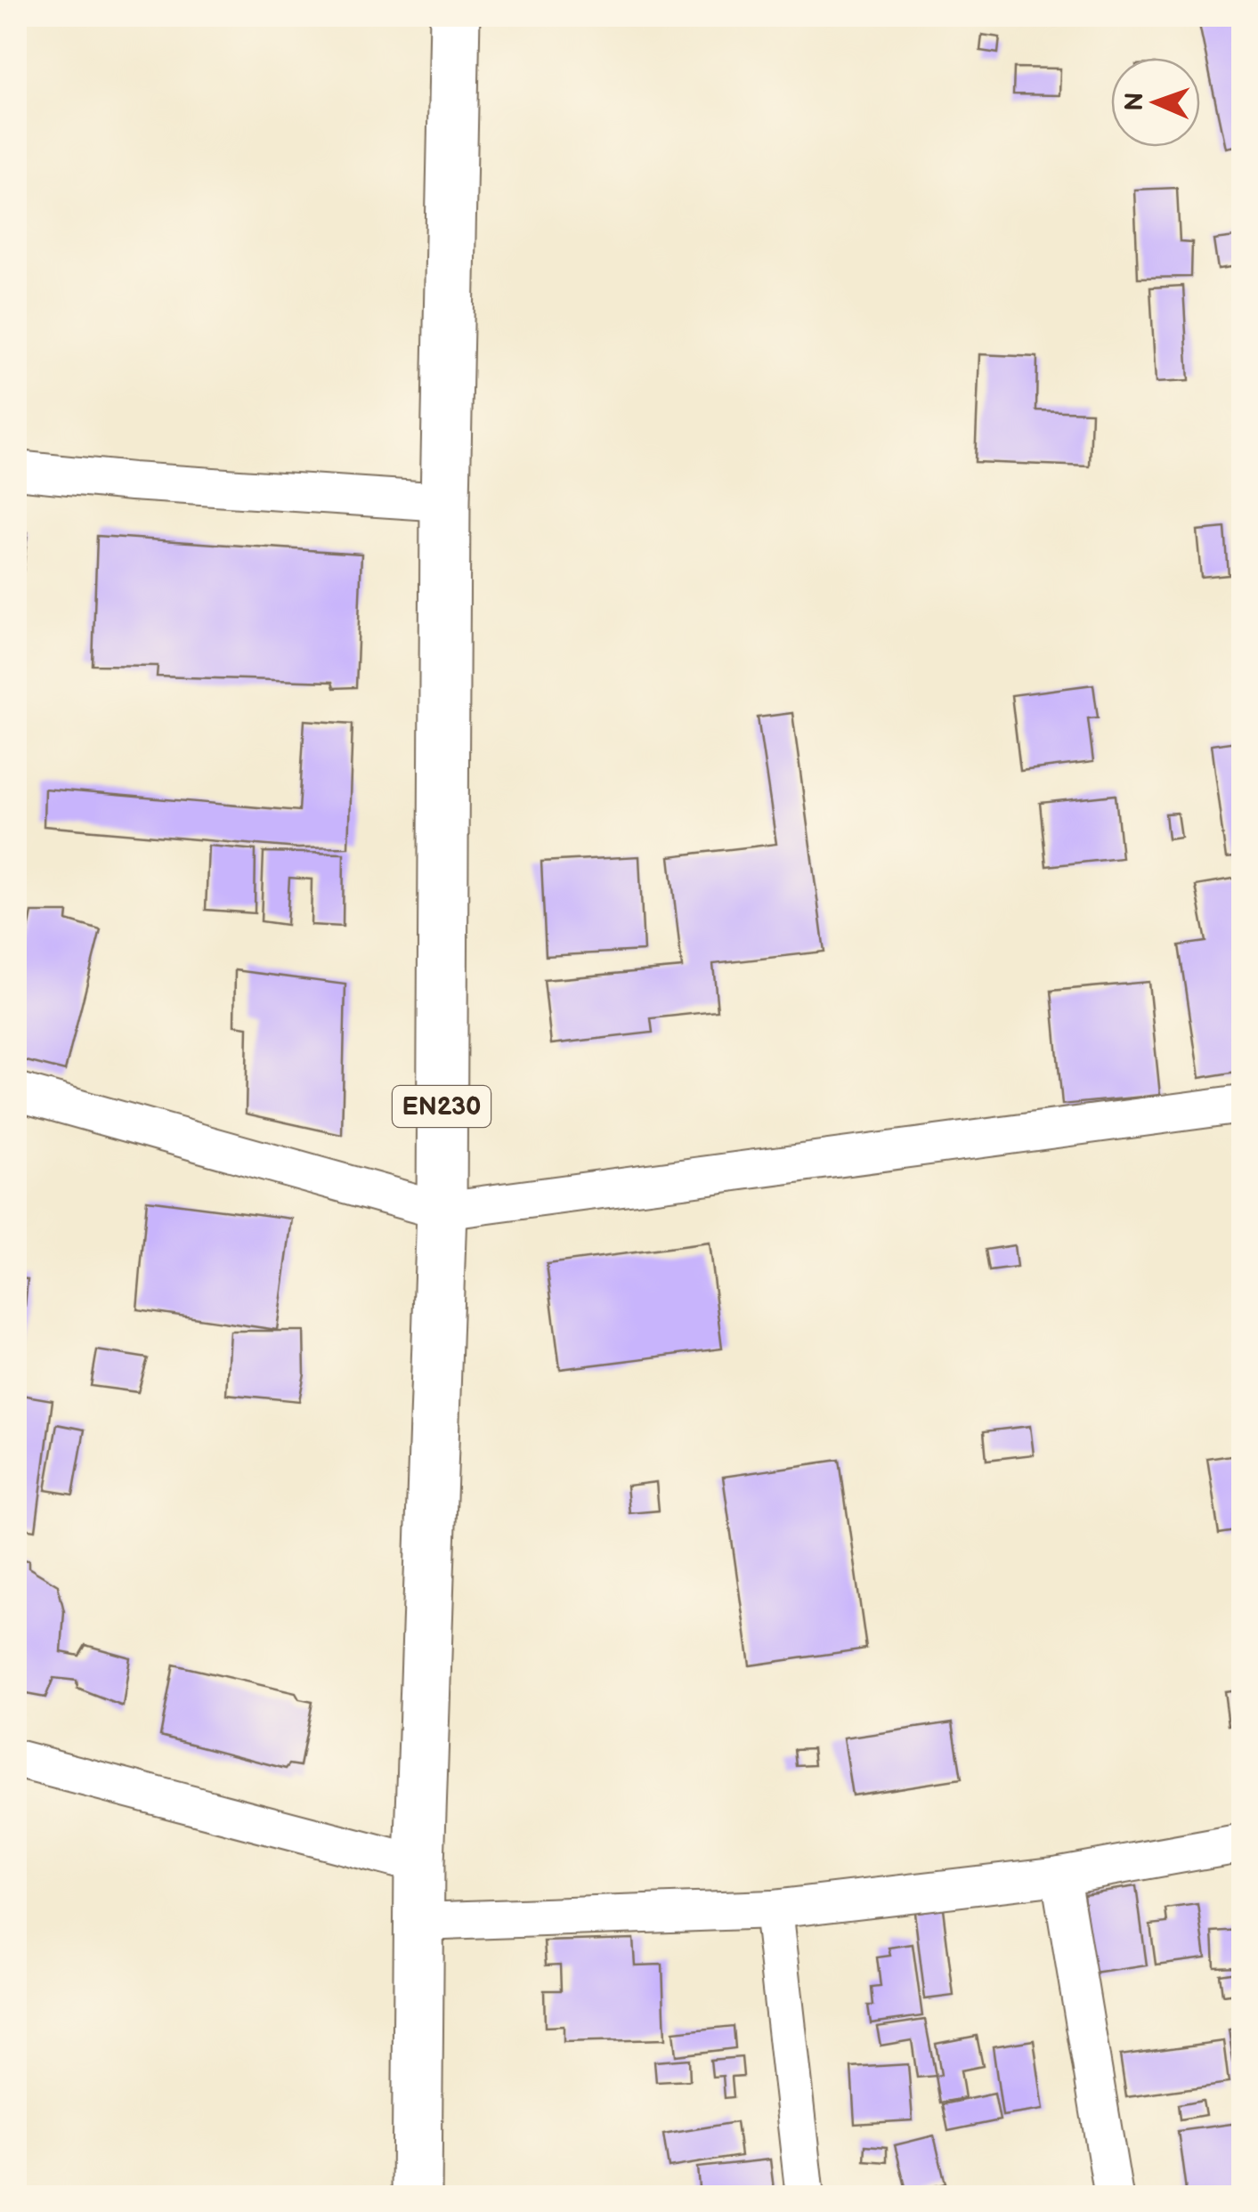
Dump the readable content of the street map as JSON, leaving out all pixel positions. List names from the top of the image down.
{
  "streets": {
    "main road": ["EN230"]
  },
  "north": "left"
}
